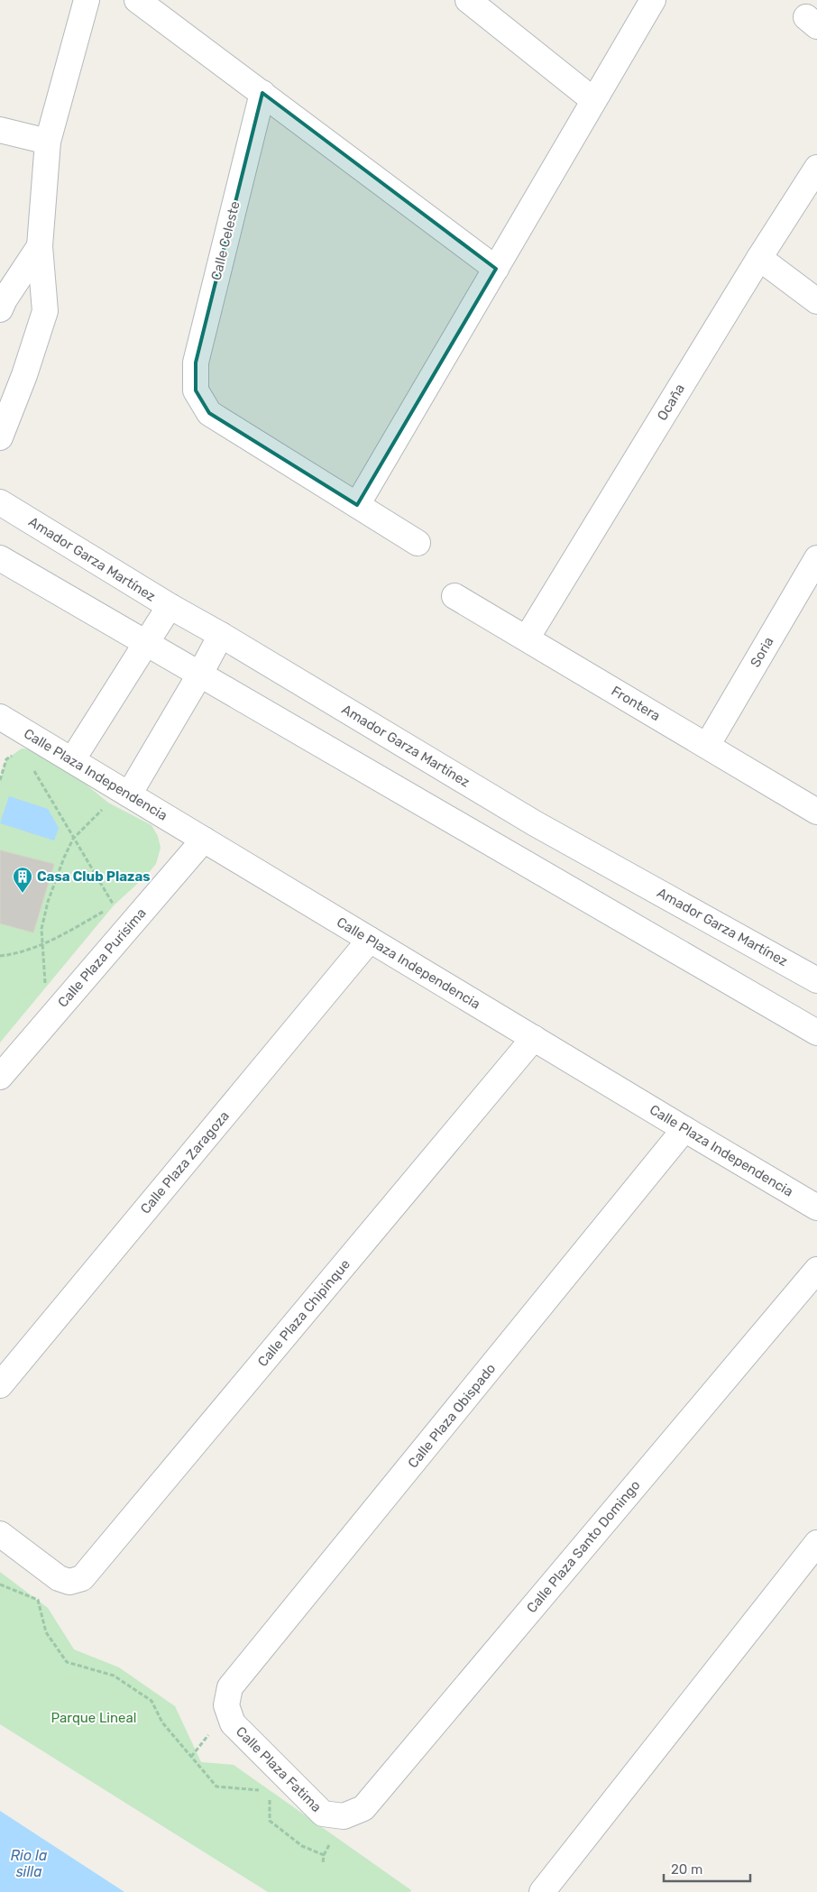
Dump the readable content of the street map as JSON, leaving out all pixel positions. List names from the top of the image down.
{
  "streets": {
    "street": [
      "Calle Celeste",
      "Ocaña",
      "Amador Garza Martínez",
      "Soria",
      "Frontera",
      "Calle Plaza Independencia",
      "Calle Plaza Purisima",
      "Calle Plaza Zaragoza",
      "Calle Plaza Chipinque",
      "Calle Plaza Obispado",
      "Calle Plaza Santo Domingo",
      "Calle Plaza Fatima"
    ]
  },
  "crossings": [
    ["Ocaña", "Frontera"],
    ["Soria", "Frontera"],
    ["Calle Plaza Independencia", "Calle Plaza Purisima"],
    ["Calle Plaza Independencia", "Calle Plaza Zaragoza"],
    ["Calle Plaza Independencia", "Calle Plaza Chipinque"],
    ["Calle Plaza Independencia", "Calle Plaza Obispado"],
    ["Calle Plaza Obispado", "Calle Plaza Fatima"],
    ["Calle Plaza Santo Domingo", "Calle Plaza Fatima"]
  ],
  "water": ["Rio la silla"],
  "parks": ["Parque Lineal"],
  "places": {
    "building": ["Casa Club Plazas"]
  },
  "scale_bar": "20 m"
}
